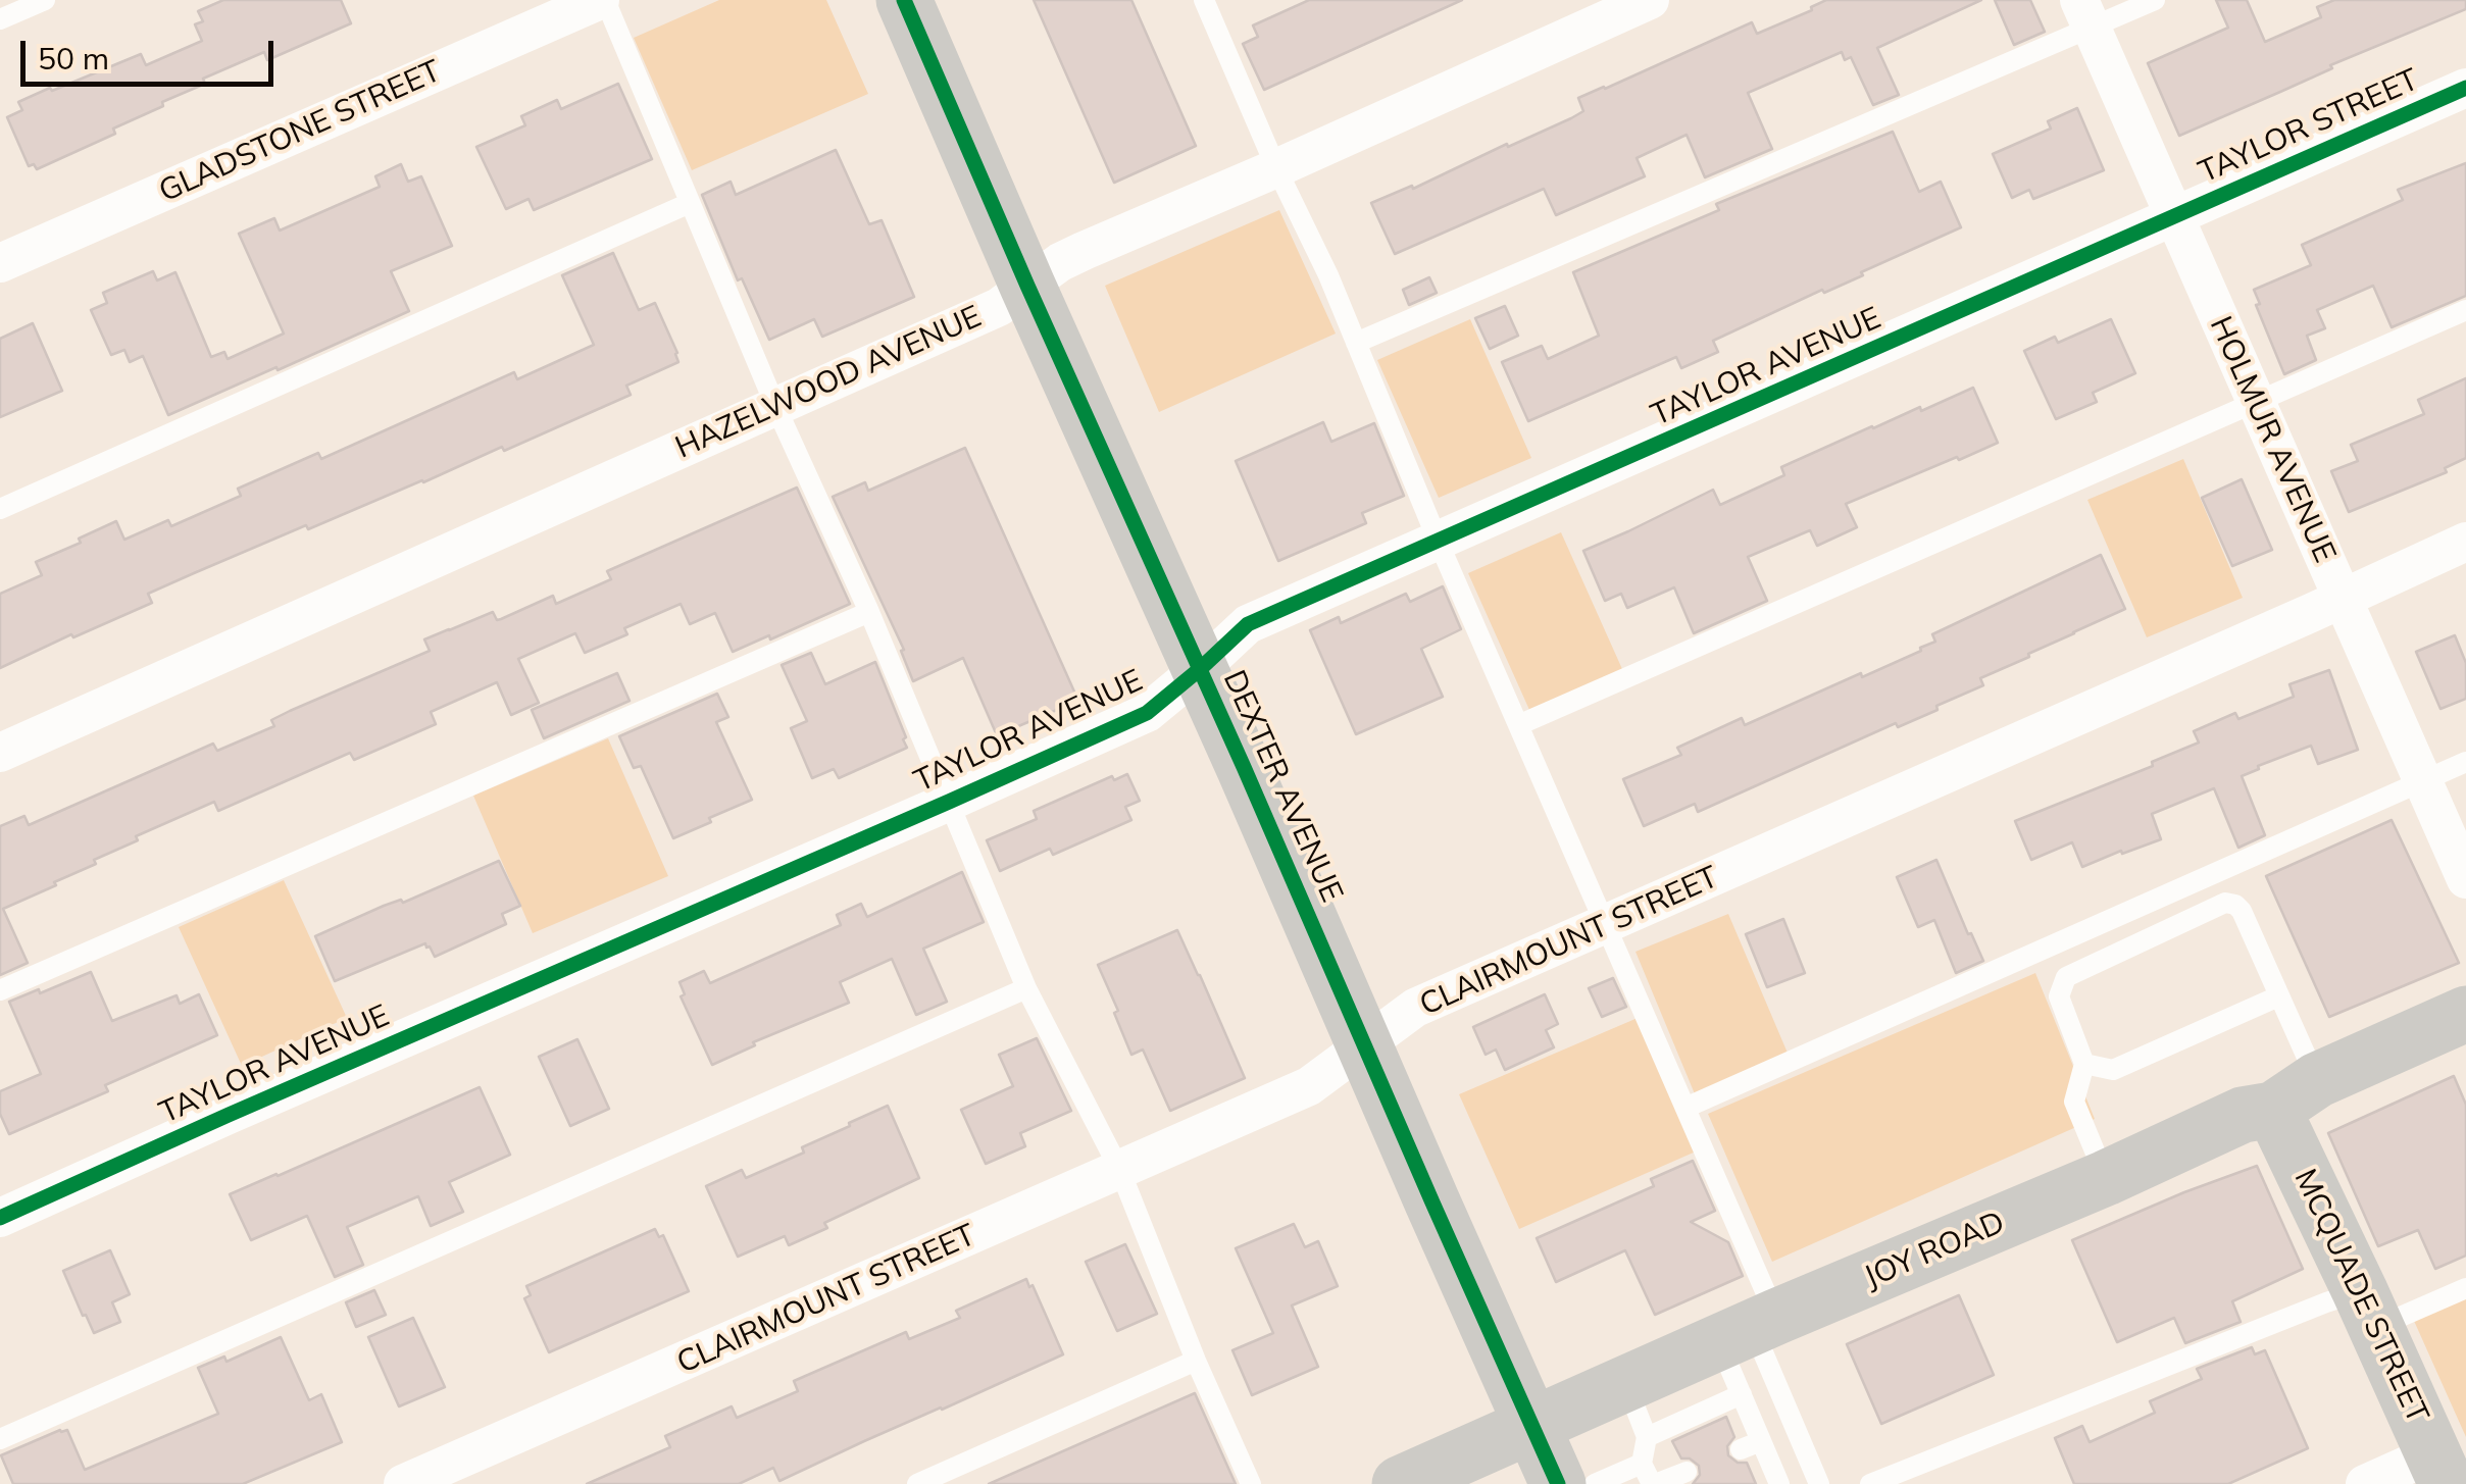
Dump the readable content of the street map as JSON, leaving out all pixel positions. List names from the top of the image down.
{
  "streets": {
    "street": [
      "TAYLOR STREET",
      "GLADSTONE STREET",
      "TAYLOR AVENUE",
      "HAZELWOOD AVENUE",
      "HOLMUR AVENUE",
      "DEXTER AVENUE",
      "CLAIRMOUNT STREET",
      "JOY ROAD",
      "MCQUADE STREET"
    ]
  },
  "crossings": [
    ["TAYLOR STREET", "TAYLOR AVENUE"],
    ["TAYLOR STREET", "HOLMUR AVENUE"],
    ["TAYLOR AVENUE", "HOLMUR AVENUE"],
    ["TAYLOR AVENUE", "DEXTER AVENUE"],
    ["HAZELWOOD AVENUE", "DEXTER AVENUE"],
    ["HOLMUR AVENUE", "CLAIRMOUNT STREET"],
    ["DEXTER AVENUE", "CLAIRMOUNT STREET"],
    ["DEXTER AVENUE", "JOY ROAD"],
    ["JOY ROAD", "MCQUADE STREET"]
  ],
  "scale_bar": "50 m"
}
